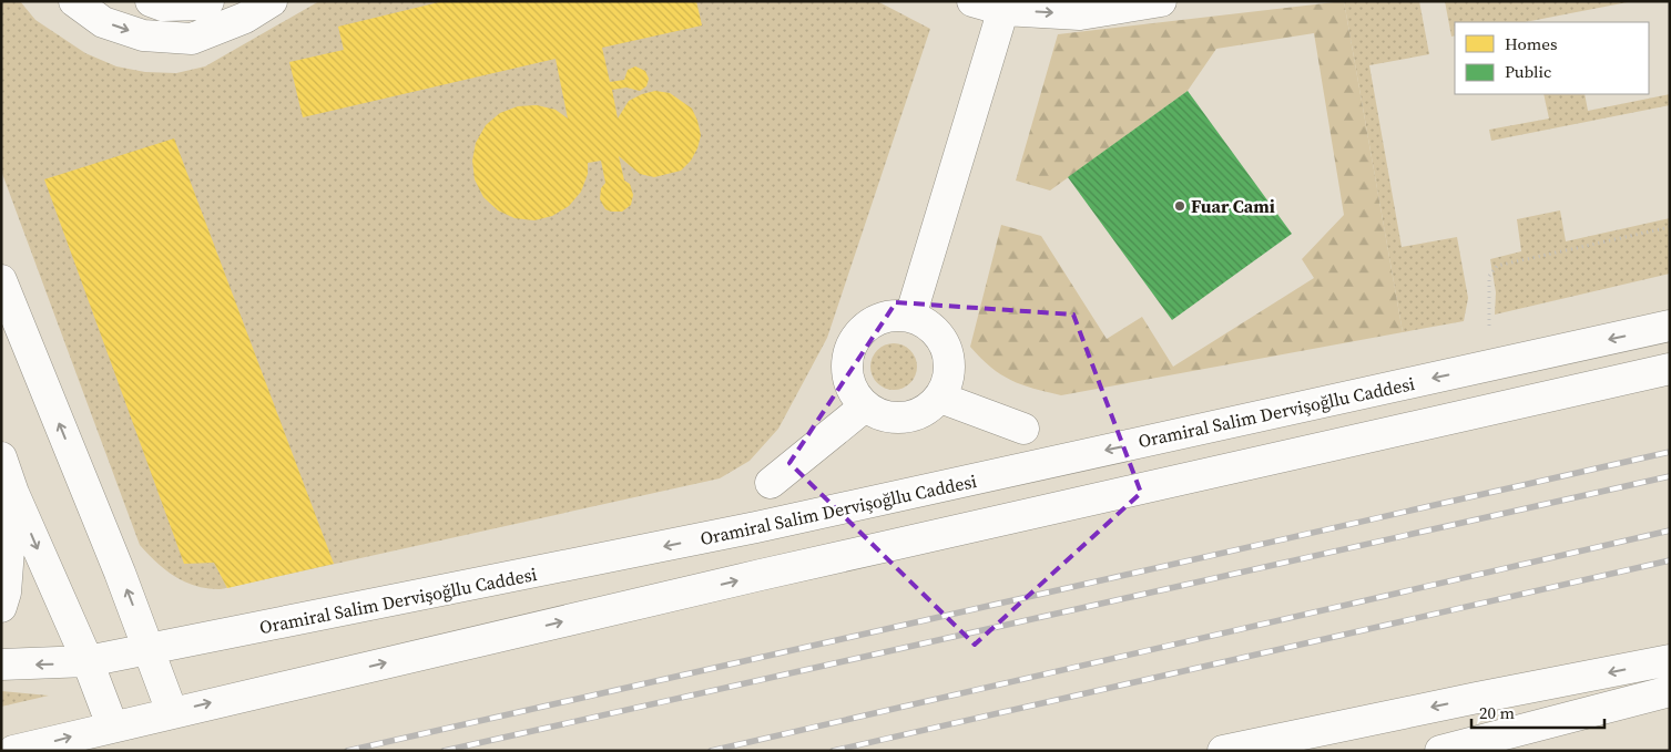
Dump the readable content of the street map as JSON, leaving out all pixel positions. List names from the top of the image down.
{
  "streets": {
    "main road": ["Oramiral Salim Dervişoğllu Caddesi"]
  },
  "places": ["Fuar Cami"],
  "legend": ["Homes", "Public"],
  "scale_bar": "20 m"
}
